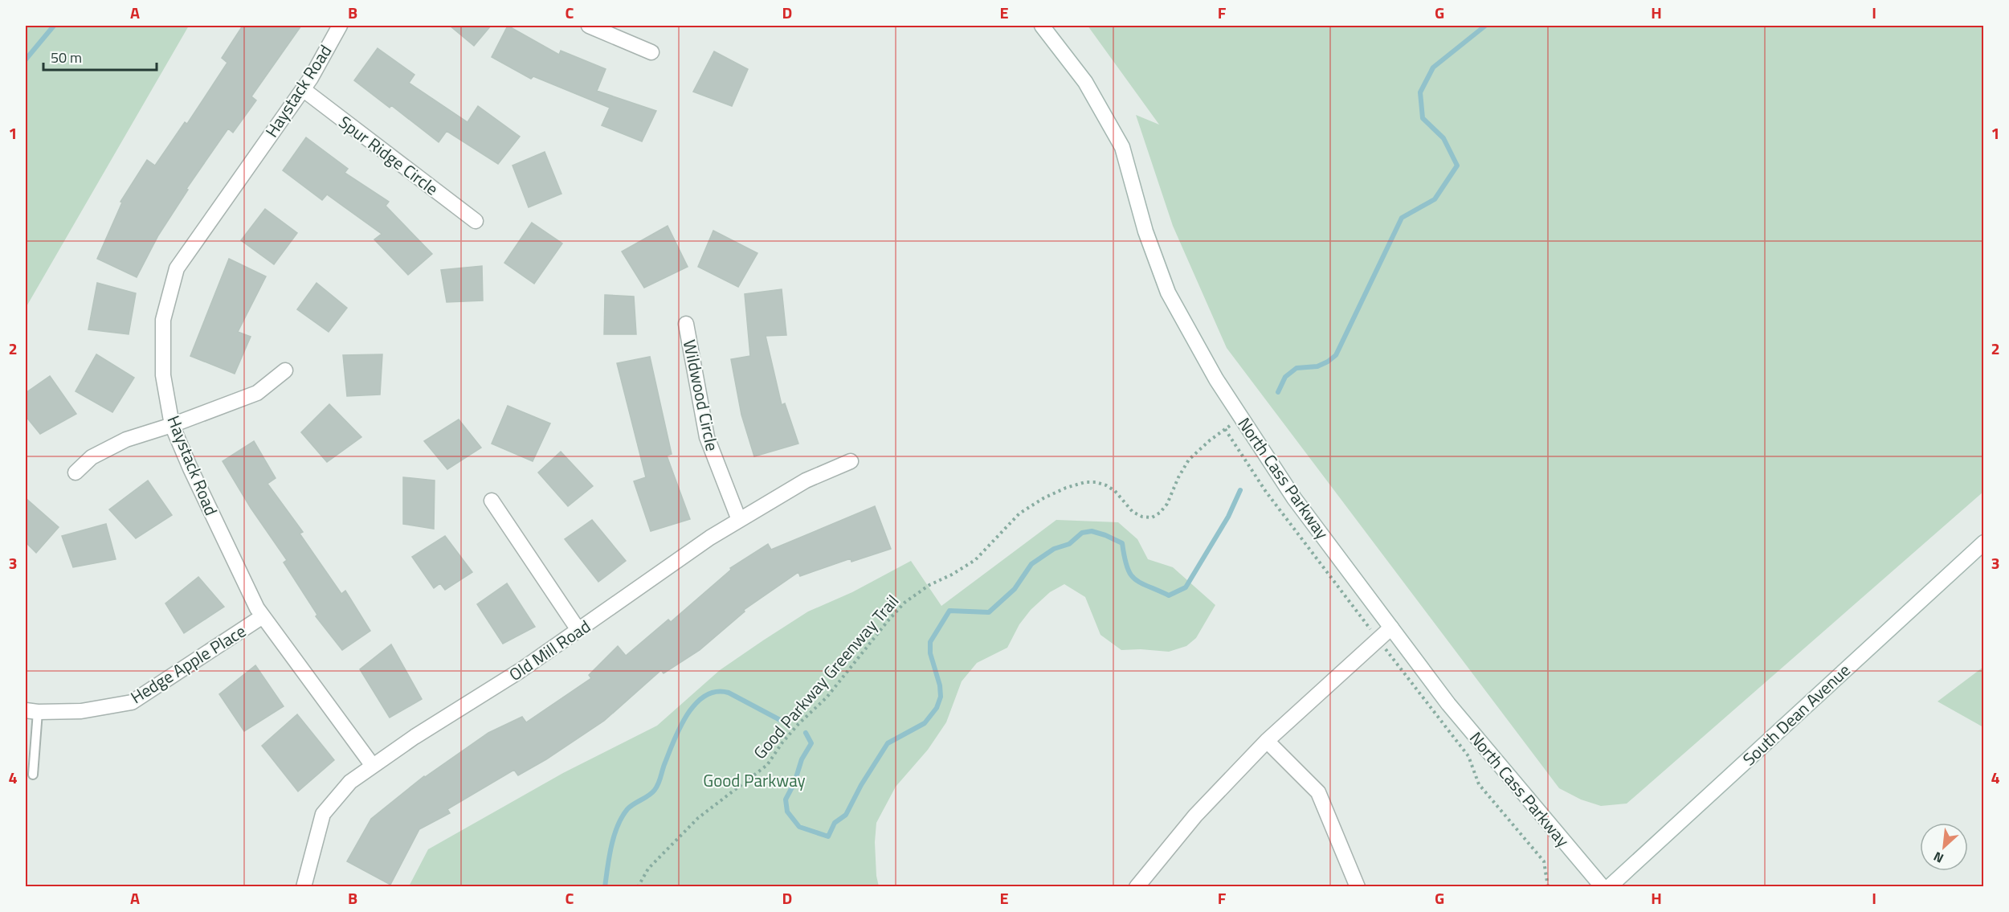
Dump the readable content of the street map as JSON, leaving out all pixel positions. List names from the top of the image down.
{
  "streets": {
    "street": [
      "Haystack Road",
      "Spur Ridge Circle",
      "Wildwood Circle",
      "North Cass Parkway",
      "Old Mill Road",
      "Hedge Apple Place",
      "South Dean Avenue"
    ],
    "path": ["Good Parkway Greenway Trail"]
  },
  "crossings": [
    ["Haystack Road", "Spur Ridge Circle"],
    ["Haystack Road", "Old Mill Road"],
    ["Haystack Road", "Hedge Apple Place"],
    ["Wildwood Circle", "Old Mill Road"],
    ["North Cass Parkway", "Good Parkway Greenway Trail"]
  ],
  "parks": ["Good Parkway"],
  "scale_bar": "50 m",
  "north": "bottom left",
  "grid": {
    "columns": [
      "A",
      "B",
      "C",
      "D",
      "E",
      "F",
      "G",
      "H",
      "I"
    ],
    "rows": [
      "1",
      "2",
      "3",
      "4"
    ]
  }
}
